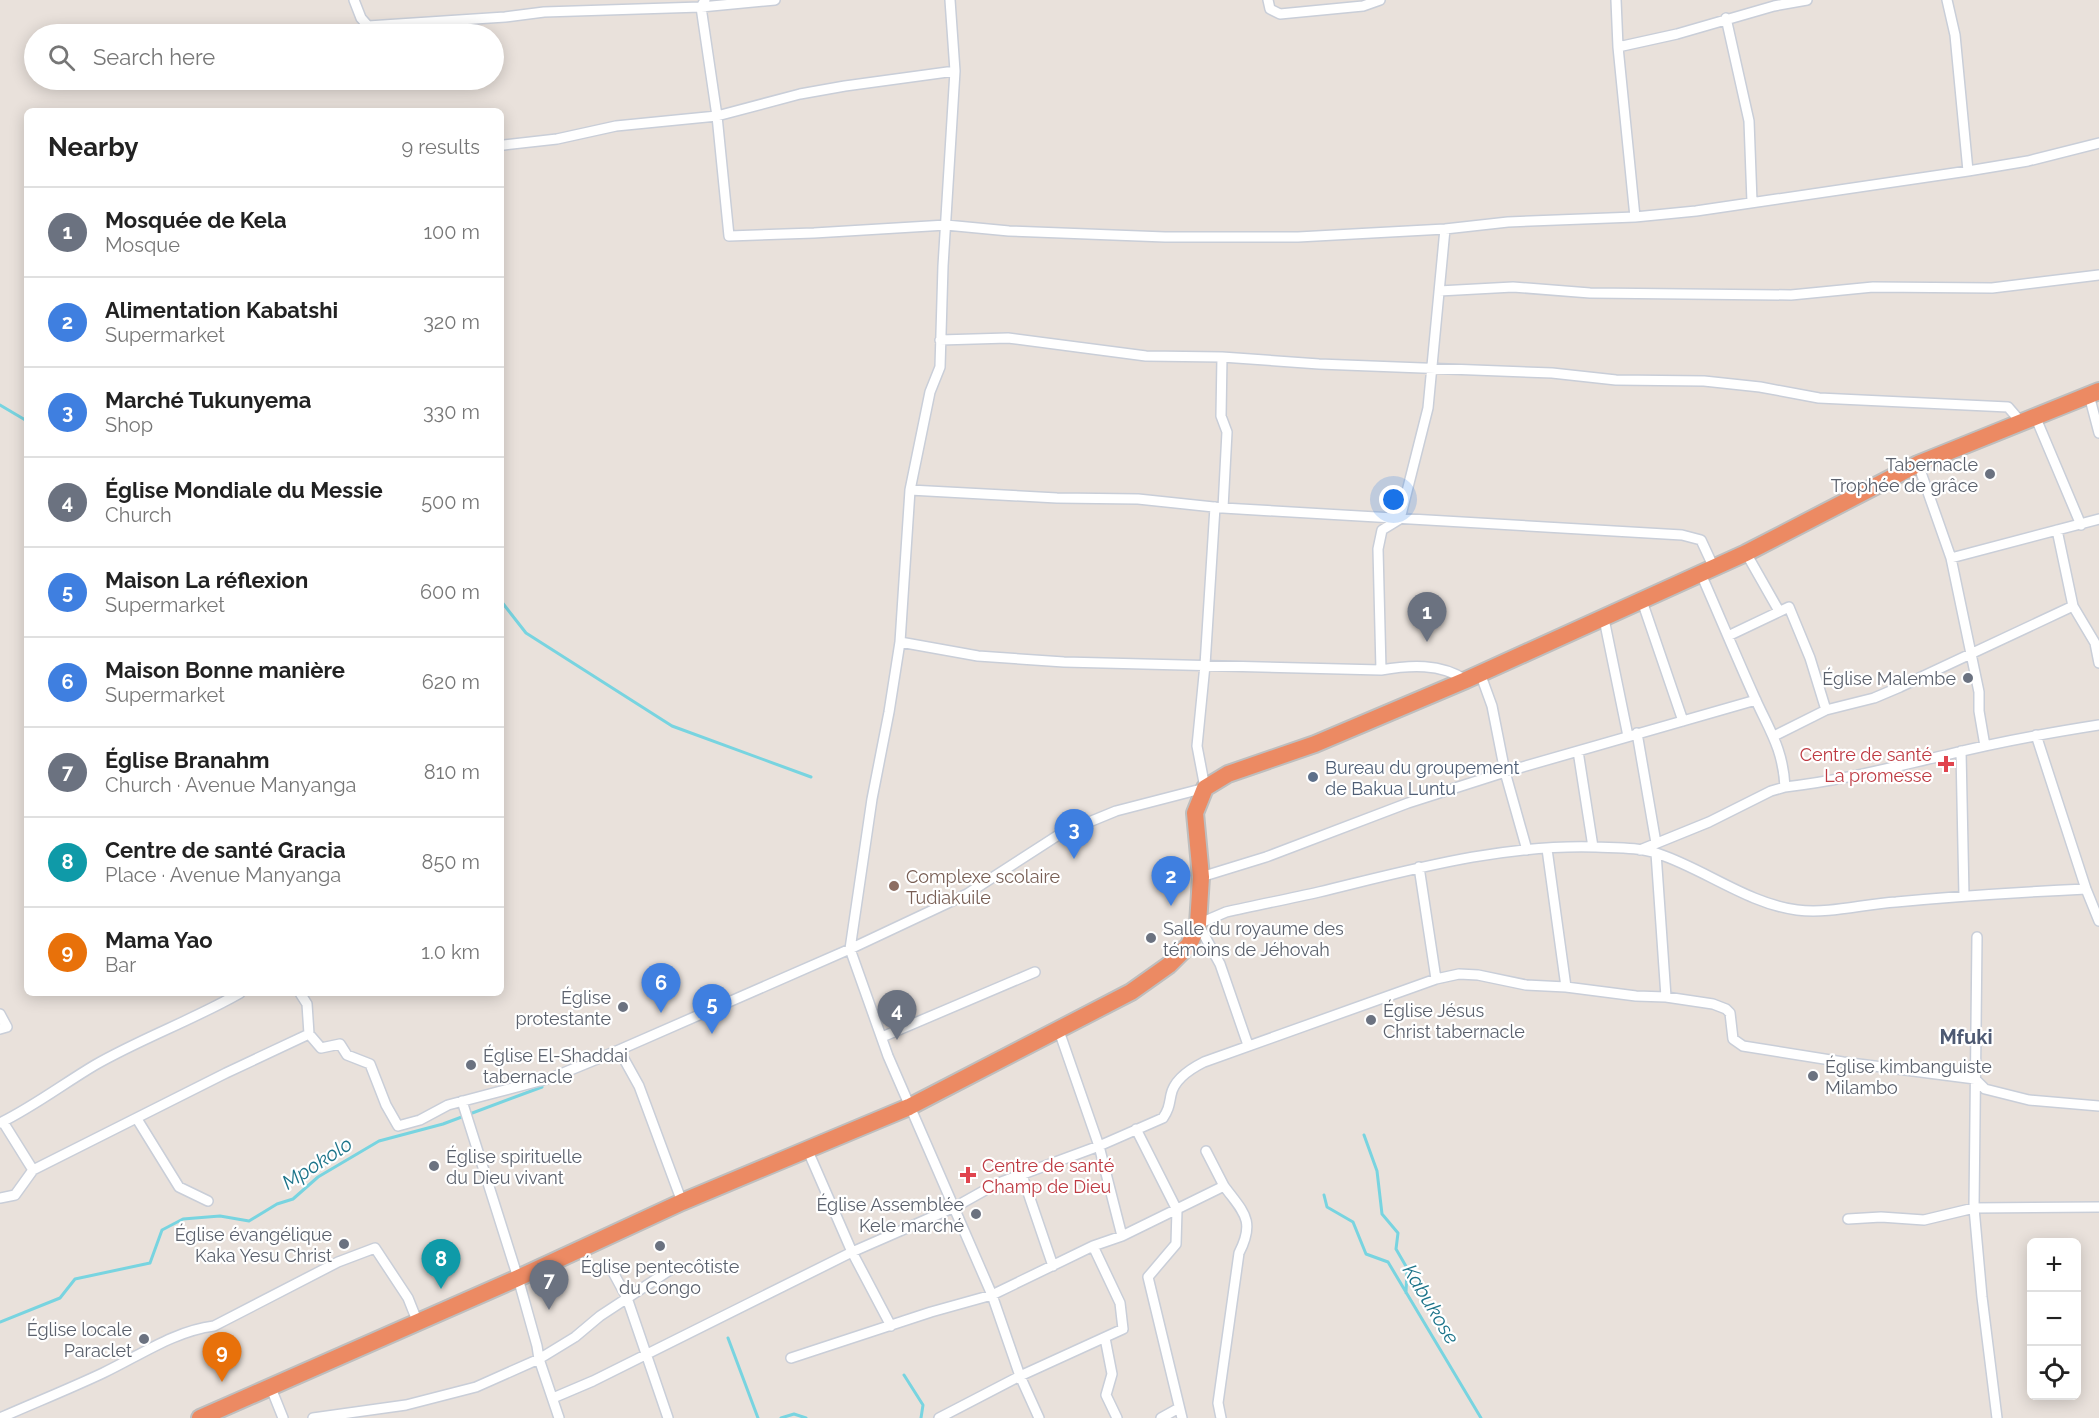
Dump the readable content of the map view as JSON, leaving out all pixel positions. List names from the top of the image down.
{
  "districts": ["Mfuki"],
  "water": ["Mpokolo", "Kabukose"],
  "places": {
    "other": [
      "Tabernacle Trophée de grâce",
      "Église Malembe",
      "Bureau du groupement de Bakua Luntu",
      "Complexe scolaire Tudiakuile",
      "Salle du royaume des témoins de Jéhovah",
      "Église protestante",
      "Église Jésus Christ tabernacle",
      "Église El-Shaddai tabernacle",
      "Église kimbanguiste Milambo",
      "Église spirituelle du Dieu vivant",
      "Église Assemblée Kele marché",
      "Église évangélique Kaka Yesu Christ",
      "Église pentecôtiste du Congo",
      "Église locale Paraclet"
    ],
    "health": ["Centre de santé La promesse", "Centre de santé Champ de Dieu"]
  },
  "page": {
    "search": "Search here",
    "heading": ["Nearby", "9 results"],
    "list": [
      {
        "mark": "1",
        "name": "Mosquée de Kela",
        "note": "Mosque",
        "value": "100 m"
      },
      {
        "mark": "2",
        "name": "Alimentation Kabatshi",
        "note": "Supermarket",
        "value": "320 m"
      },
      {
        "mark": "3",
        "name": "Marché Tukunyema",
        "note": "Shop",
        "value": "330 m"
      },
      {
        "mark": "4",
        "name": "Église Mondiale du Messie",
        "note": "Church",
        "value": "500 m"
      },
      {
        "mark": "5",
        "name": "Maison La réflexion",
        "note": "Supermarket",
        "value": "600 m"
      },
      {
        "mark": "6",
        "name": "Maison Bonne manière",
        "note": "Supermarket",
        "value": "620 m"
      },
      {
        "mark": "7",
        "name": "Église Branahm",
        "note": "Church · Avenue Manyanga",
        "value": "810 m"
      },
      {
        "mark": "8",
        "name": "Centre de santé Gracia",
        "note": "Place · Avenue Manyanga",
        "value": "850 m"
      },
      {
        "mark": "9",
        "name": "Mama Yao",
        "note": "Bar",
        "value": "1.0 km"
      }
    ],
    "pins": [
      "1",
      "3",
      "2",
      "6",
      "5",
      "4",
      "8",
      "7",
      "9"
    ],
    "map_buttons": ["+", "−"]
  }
}
